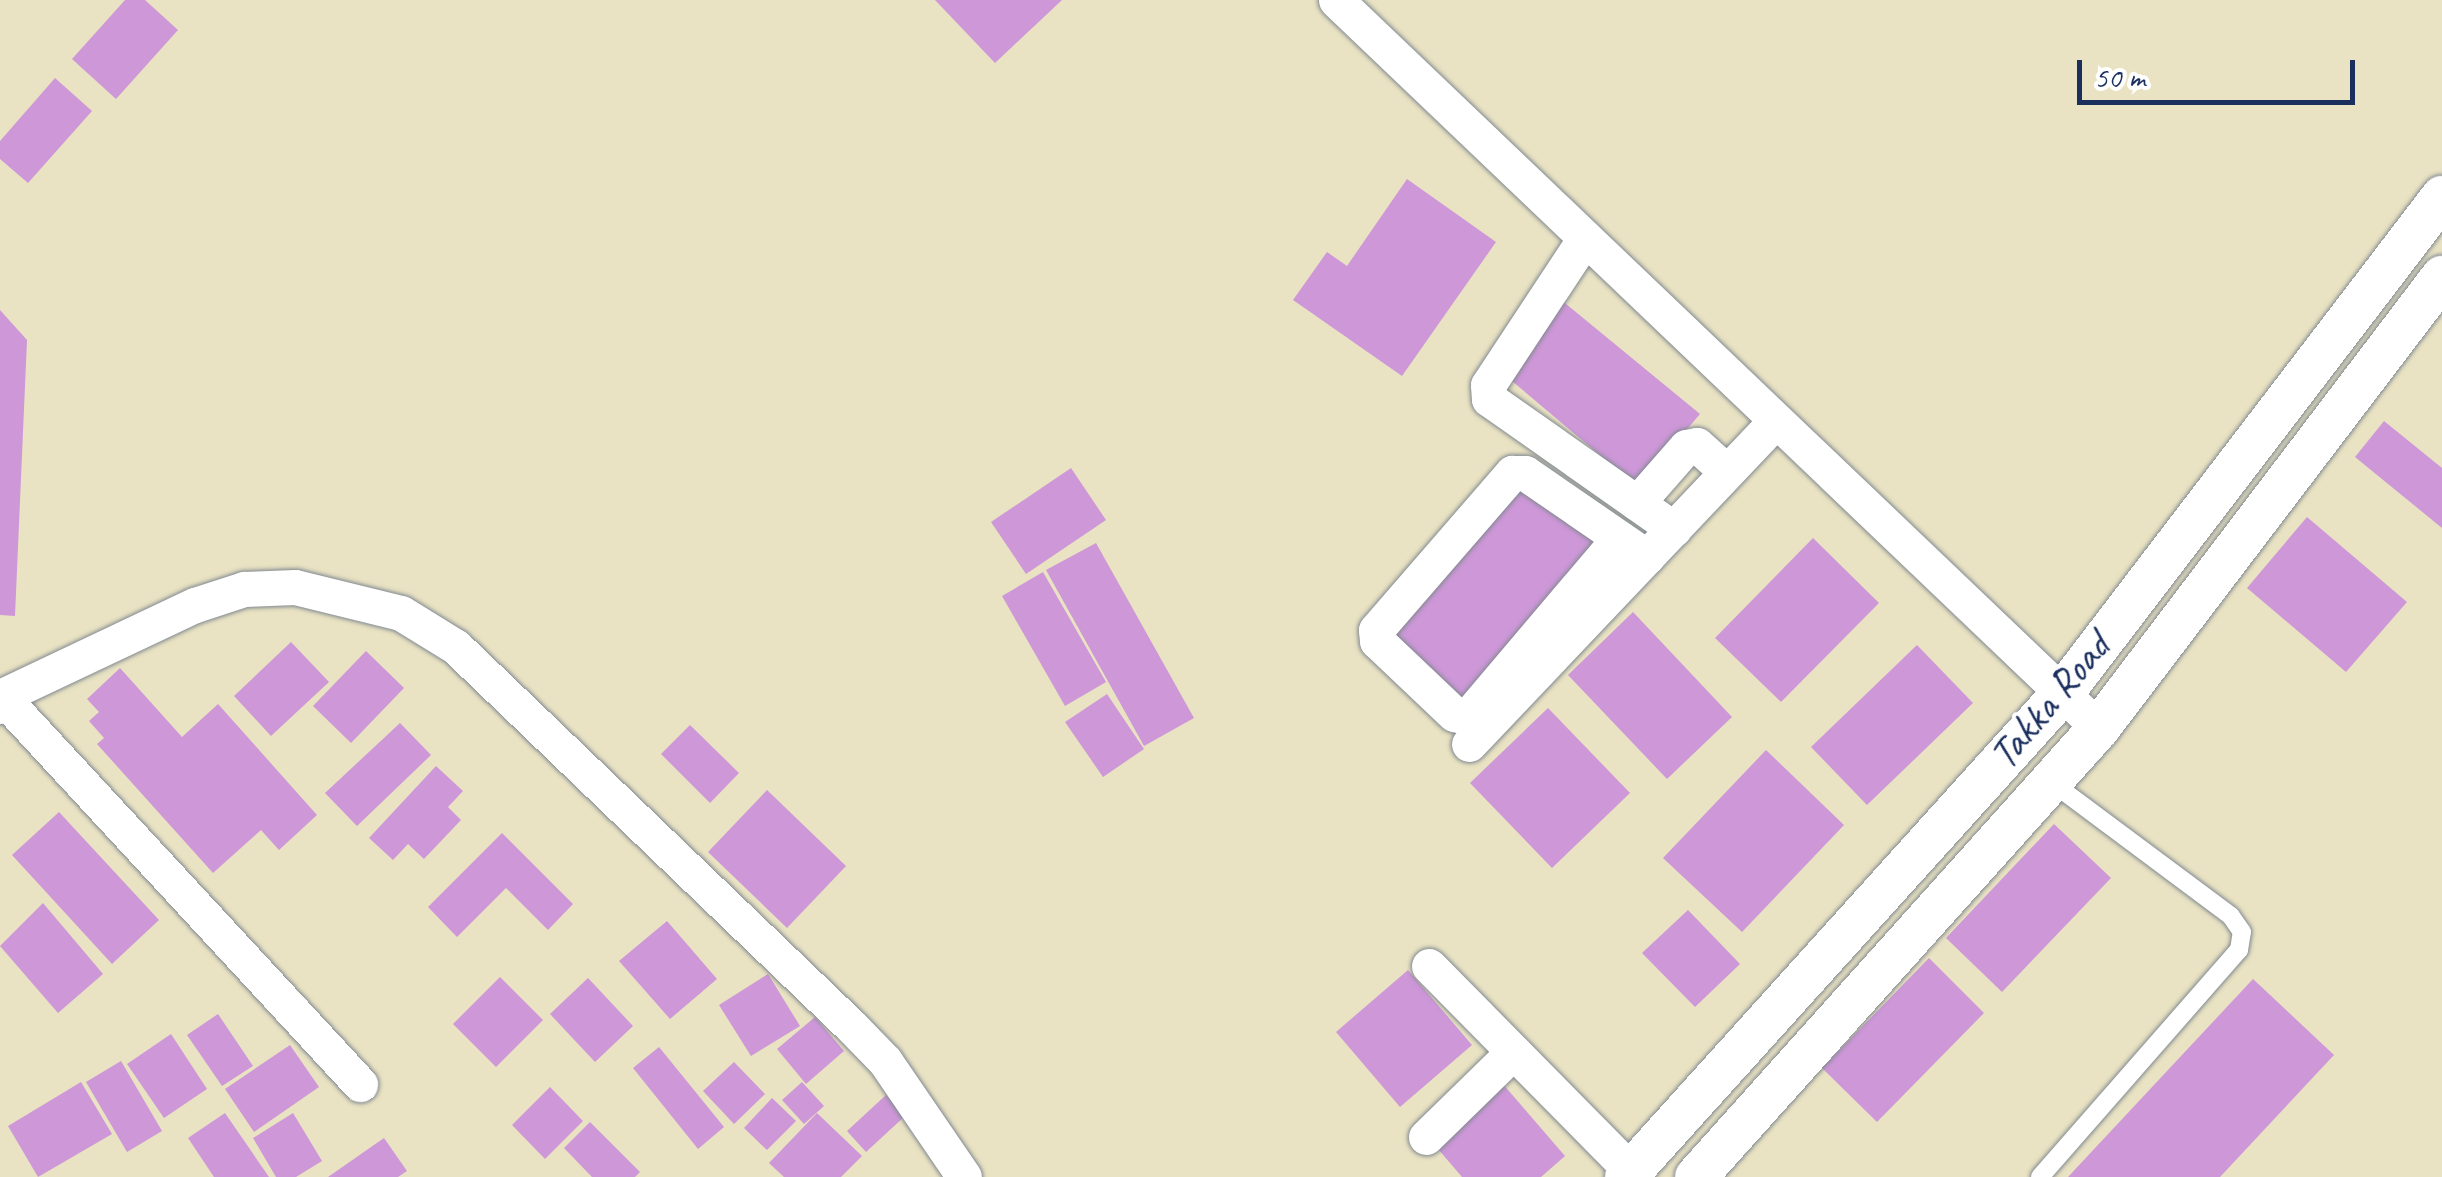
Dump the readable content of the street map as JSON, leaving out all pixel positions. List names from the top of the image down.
{
  "streets": {
    "street": ["Takka Road"]
  },
  "scale_bar": "50 m"
}
